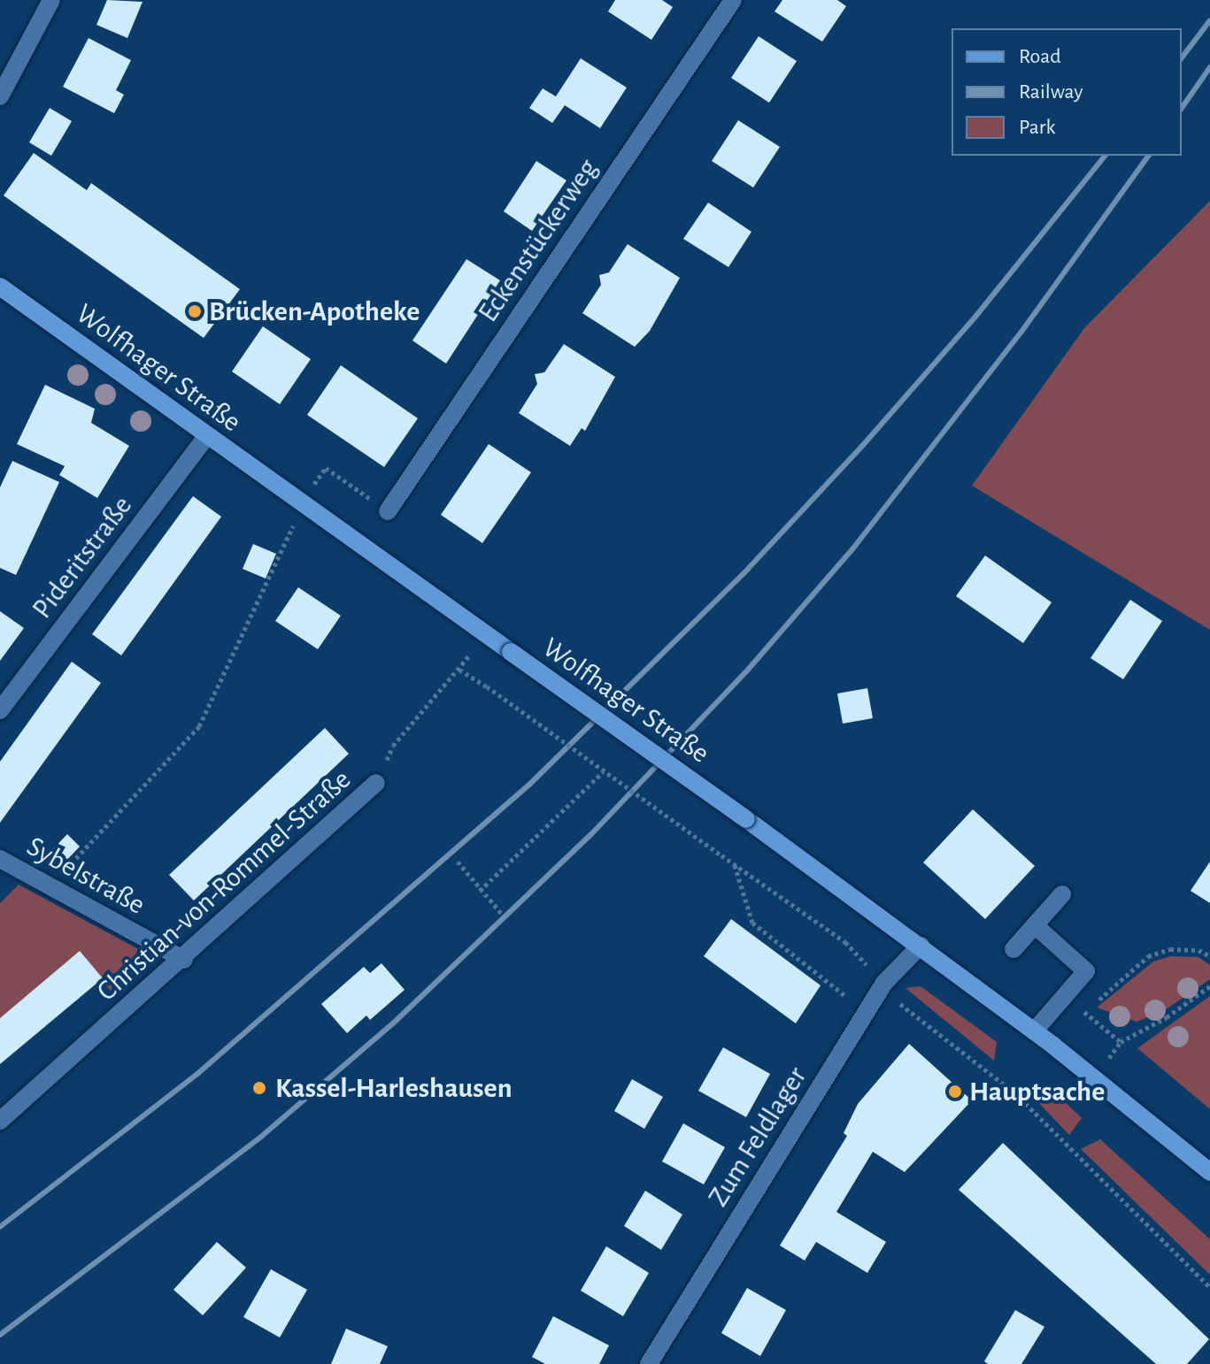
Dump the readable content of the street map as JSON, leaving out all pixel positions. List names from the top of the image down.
{
  "streets": {
    "main road": ["Wolfhager Straße"],
    "street": [
      "Eckenstückerweg",
      "Pideritstraße",
      "Sybelstraße",
      "Christian-von-Rommel-Straße",
      "Zum Feldlager"
    ]
  },
  "crossings": [
    ["Wolfhager Straße", "Pideritstraße"],
    ["Wolfhager Straße", "Christian-von-Rommel-Straße"],
    ["Wolfhager Straße", "Zum Feldlager"],
    ["Sybelstraße", "Christian-von-Rommel-Straße"]
  ],
  "places": ["Brücken-Apotheke", "Kassel-Harleshausen", "Hauptsache"],
  "legend": ["Road", "Railway", "Park"]
}
